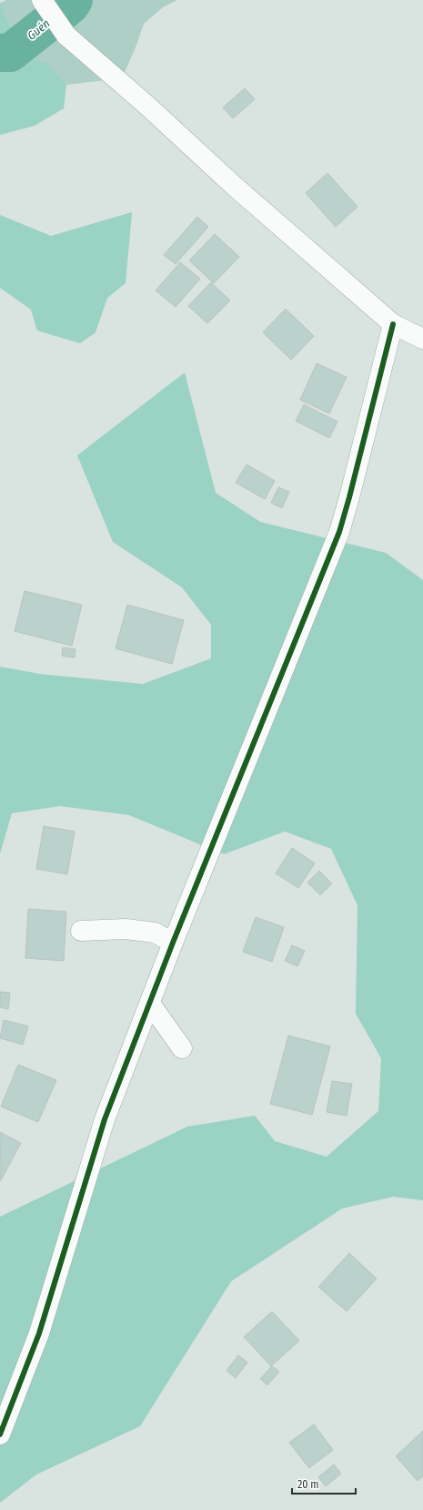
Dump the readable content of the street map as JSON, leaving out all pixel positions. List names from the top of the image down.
{
  "water": ["Guén"],
  "scale_bar": "20 m"
}
